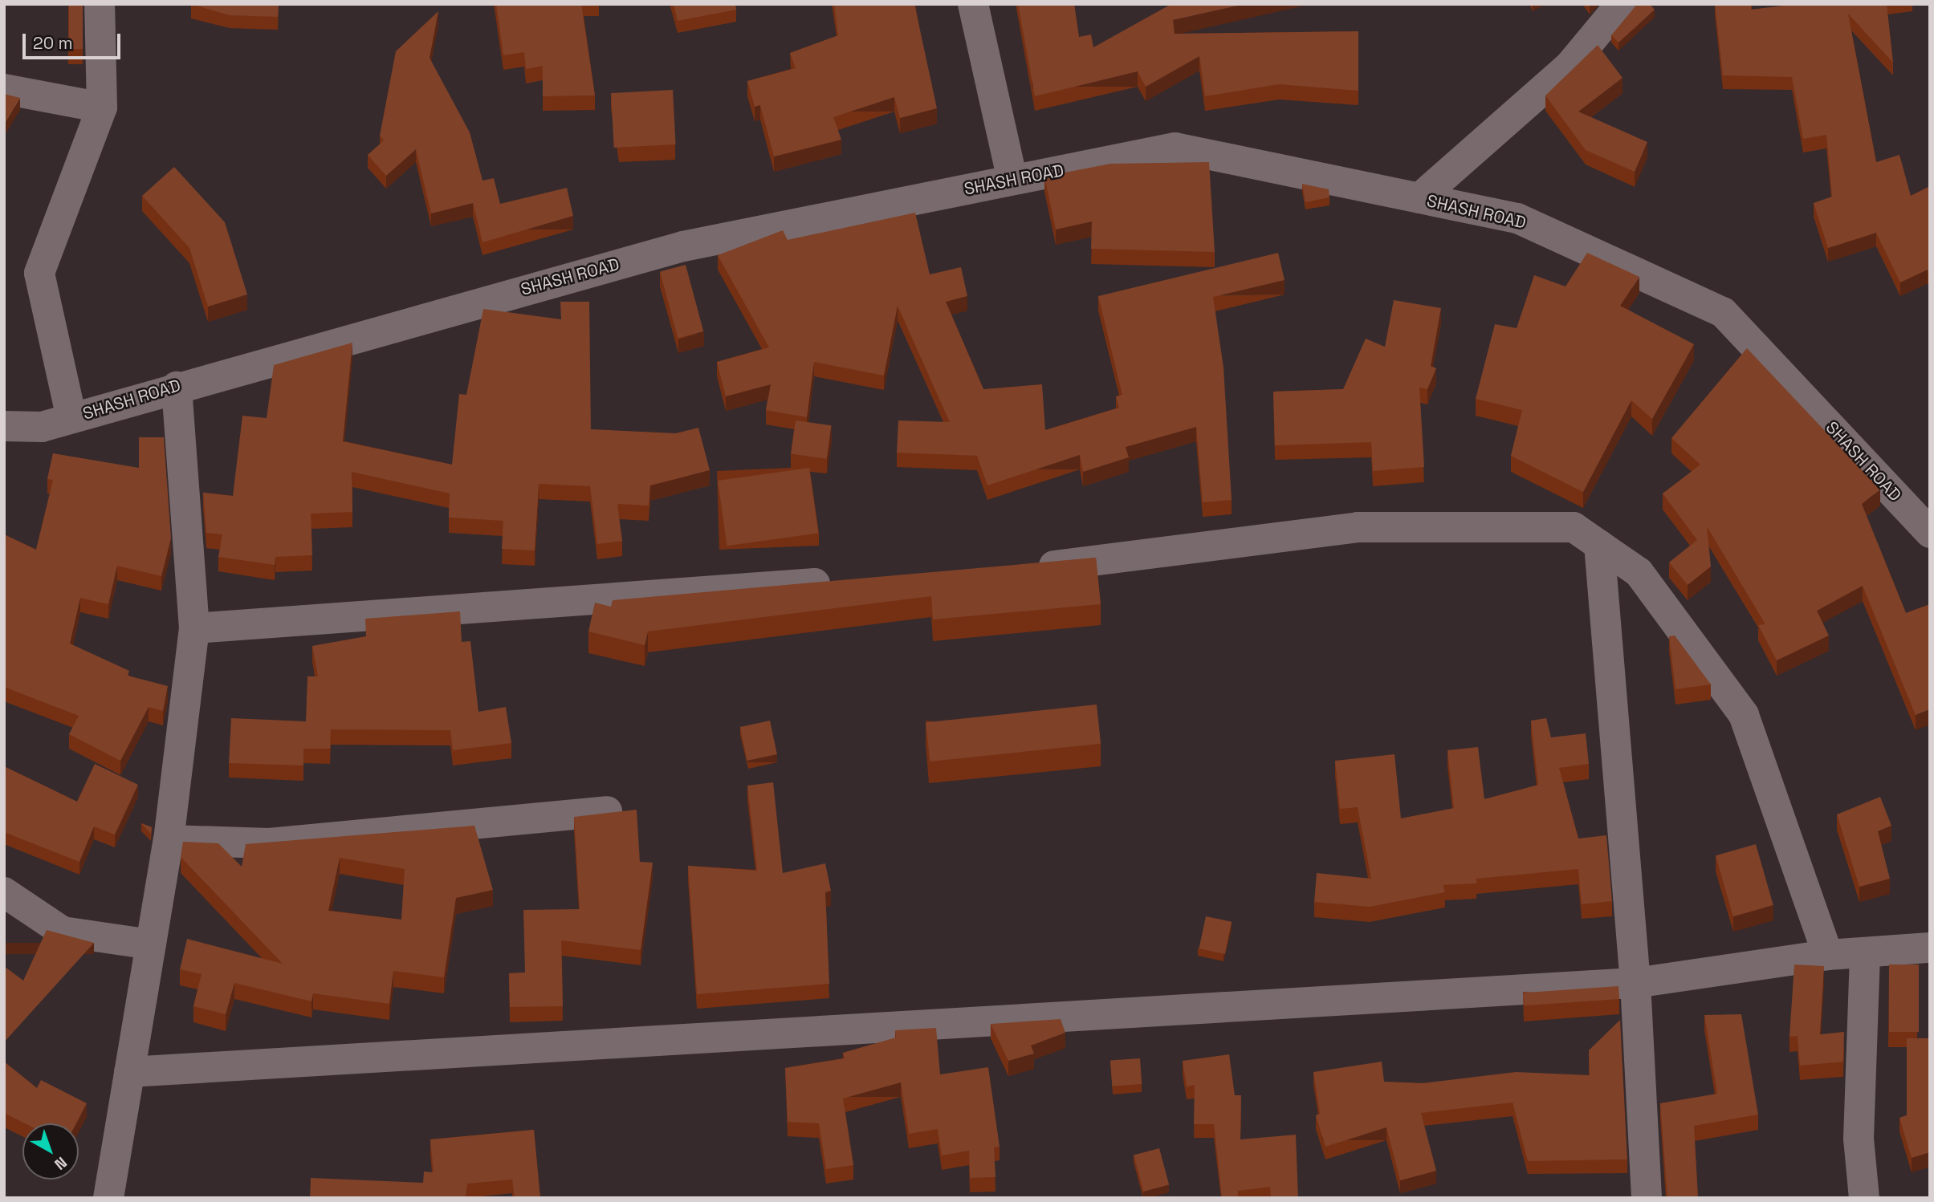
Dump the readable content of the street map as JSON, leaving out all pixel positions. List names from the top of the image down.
{
  "streets": {
    "street": ["SHASH ROAD"]
  },
  "scale_bar": "20 m",
  "north": "bottom right"
}
